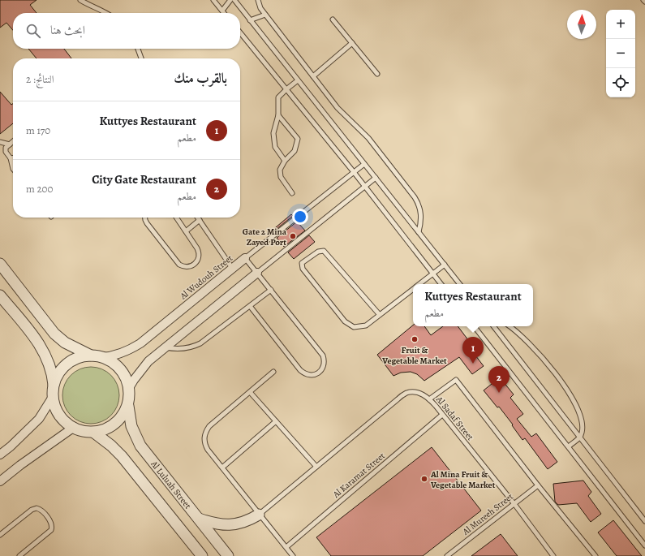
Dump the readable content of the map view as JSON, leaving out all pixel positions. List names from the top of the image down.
{
  "streets": {
    "street": ["Al Wudouh Street", "Al Luluah Street"],
    "lane": ["Al Sadaf Street", "Al Karamat Street", "Al Mureeh Street"]
  },
  "crossings": [
    ["Al Wudouh Street", "Al Luluah Street"],
    ["Al Sadaf Street", "Al Karamat Street"],
    ["Al Sadaf Street", "Al Mureeh Street"]
  ],
  "places": ["Gate 2 Mina Zayed Port", "Fruit & Vegetable Market", "Al Mina Fruit & Vegetable Market"],
  "north": "top",
  "page": {
    "map_buttons": ["+", "−"],
    "search": "ابحث هنا",
    "heading": ["بالقرب منك", "النتائج: 2"],
    "list": [
      {
        "mark": "1",
        "name": "Kuttyes Restaurant",
        "note": "مطعم",
        "value": "170 m"
      },
      {
        "mark": "2",
        "name": "City Gate Restaurant",
        "note": "مطعم",
        "value": "200 m"
      }
    ],
    "popup": ["Kuttyes Restaurant", "مطعم"],
    "pins": ["1", "2"]
  }
}
